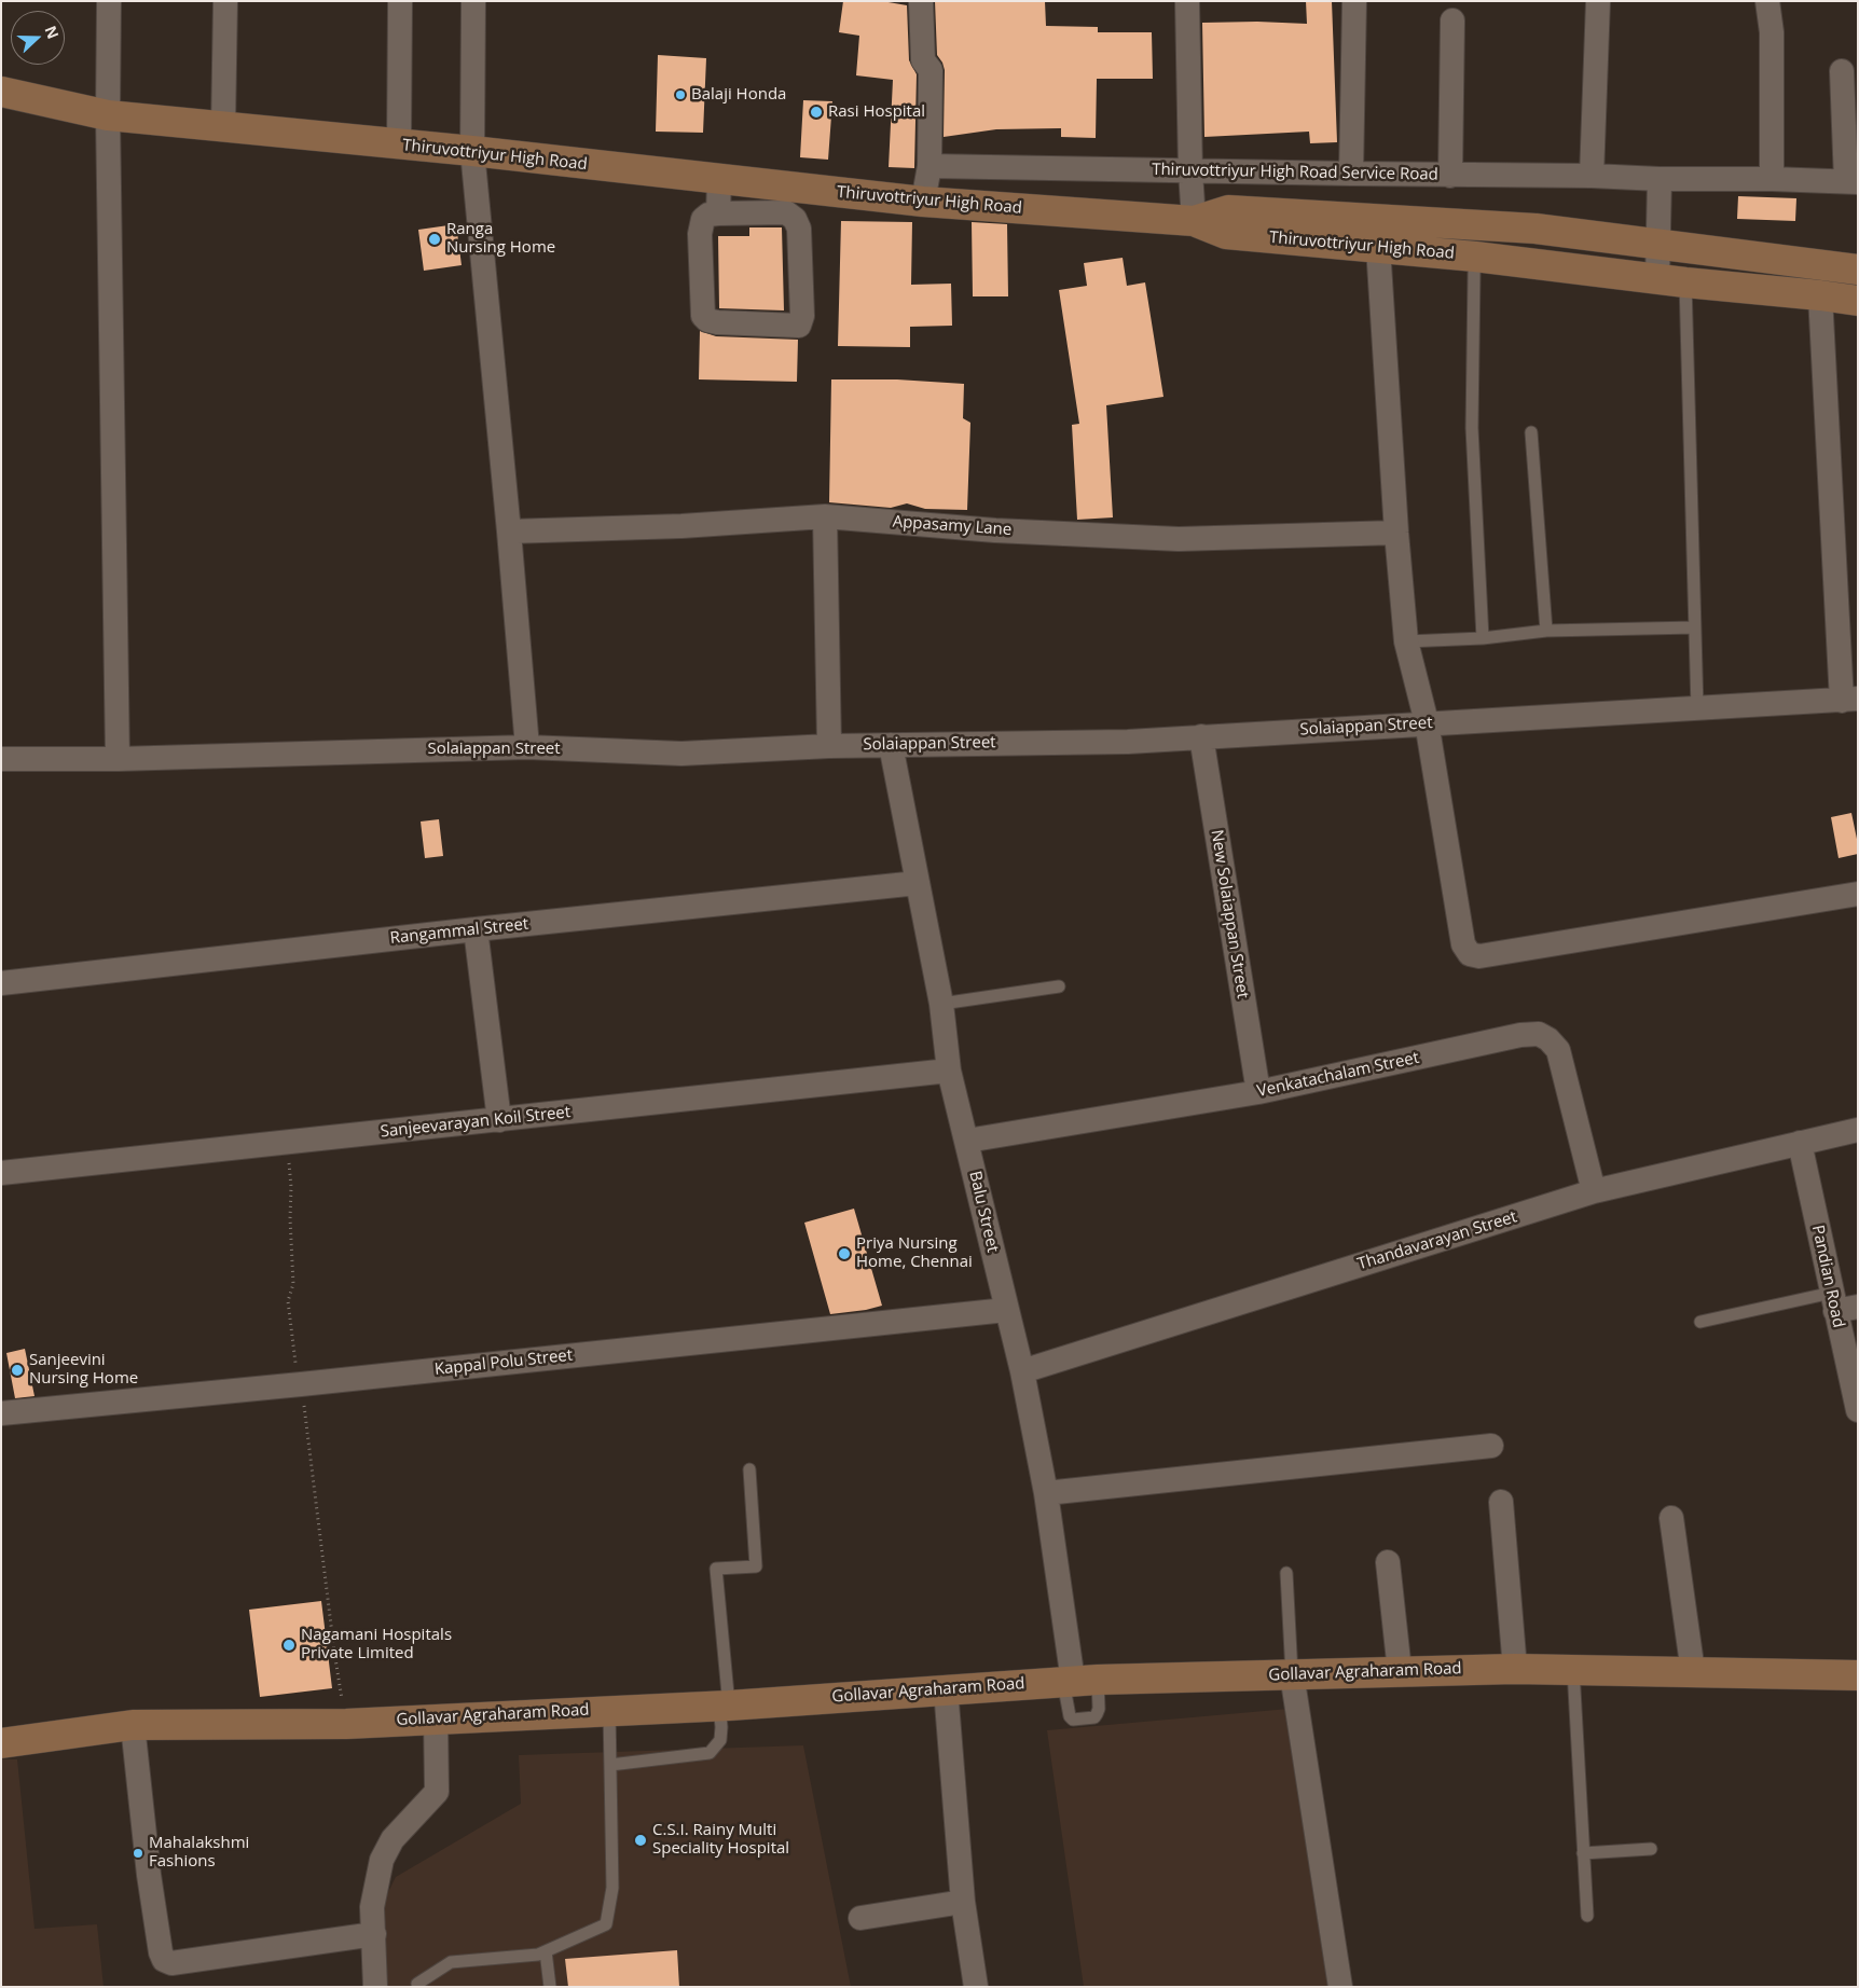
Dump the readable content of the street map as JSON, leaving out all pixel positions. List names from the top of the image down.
{
  "streets": {
    "main road": ["Thiruvottriyur High Road", "Gollavar Agraharam Road"],
    "street": [
      "Thiruvottriyur High Road Service Road",
      "Appasamy Lane",
      "Solaiappan Street",
      "New Solaiappan Street",
      "Rangammal Street",
      "Venkatachalam Street",
      "Sanjeevarayan Koil Street",
      "Balu Street",
      "Thandavarayan Street",
      "Pandian Road",
      "Kappal Polu Street"
    ]
  },
  "crossings": [
    ["Solaiappan Street", "New Solaiappan Street"],
    ["Solaiappan Street", "Balu Street"],
    ["New Solaiappan Street", "Venkatachalam Street"],
    ["Rangammal Street", "Balu Street"],
    ["Venkatachalam Street", "Balu Street"],
    ["Venkatachalam Street", "Thandavarayan Street"],
    ["Sanjeevarayan Koil Street", "Balu Street"],
    ["Balu Street", "Thandavarayan Street"],
    ["Balu Street", "Kappal Polu Street"],
    ["Balu Street", "Gollavar Agraharam Road"],
    ["Thandavarayan Street", "Pandian Road"]
  ],
  "places": [
    "Balaji Honda",
    "Rasi Hospital",
    "Ranga Nursing Home",
    "Priya Nursing Home, Chennai",
    "Sanjeevini Nursing Home",
    "Nagamani Hospitals Private Limited",
    "C.S.I. Rainy Multi Speciality Hospital",
    "Mahalakshmi Fashions"
  ],
  "north": "right"
}
